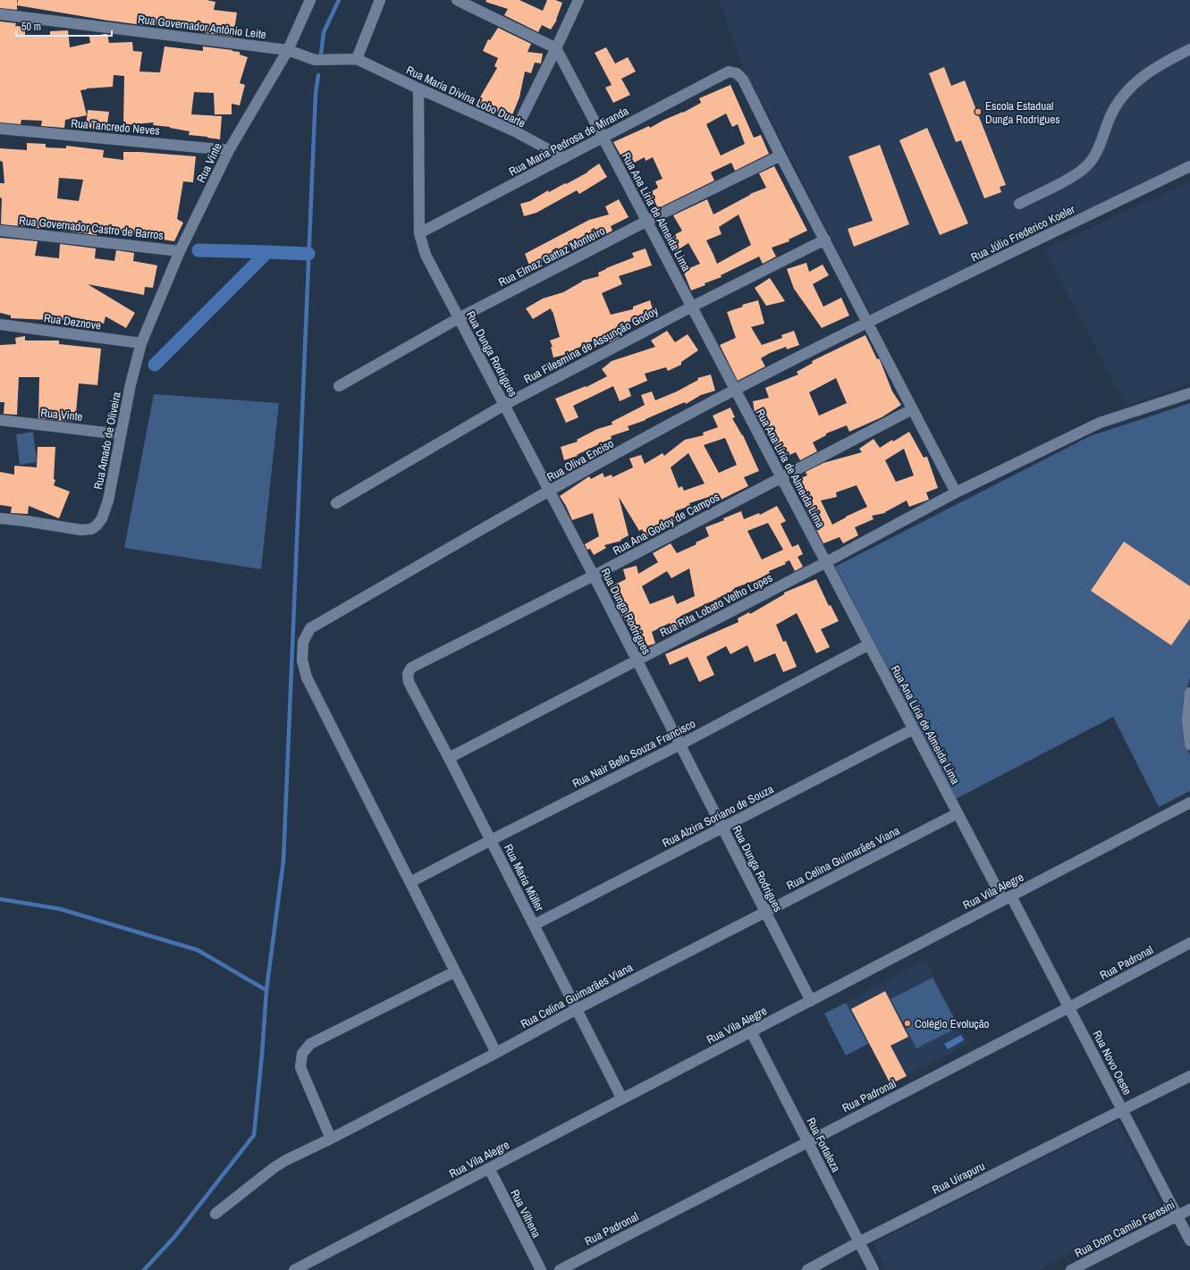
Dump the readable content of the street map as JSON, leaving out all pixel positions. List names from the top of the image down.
{
  "streets": {
    "street": [
      "Rua Governador Antônio Leite",
      "Rua Maria Divina Lobo Duarte",
      "Rua Tancredo Neves",
      "Rua Maria Pedrosa de Miranda",
      "Rua Vinte",
      "Rua Ana Líria de Almeida Lima",
      "Rua Governador Castro de Barros",
      "Rua Júlio Frederico Koeler",
      "Rua Elmaz Gattaz Monteiro",
      "Rua Deznove",
      "Rua Filesmina de Assunção Godoy",
      "Rua Dunga Rodrigues",
      "Rua Amado de Oliveira",
      "Rua Oliva Enciso",
      "Rua Ana Godoy de Campos",
      "Rua Rita Lobato Velho Lopes",
      "Rua Nair Bello Souza Francisco",
      "Rua Alzira Soriano de Souza",
      "Rua Celina Guimarães Viana",
      "Rua Maria Müller",
      "Rua Vila Alegre",
      "Rua Padronal",
      "Rua Novo Oeste",
      "Rua Fortaleza",
      "Rua Uirapuru",
      "Rua Vilhena",
      "Rua Dom Camilo Faresini"
    ]
  },
  "crossings": [
    ["Rua Governador Antônio Leite", "Rua Maria Divina Lobo Duarte"],
    ["Rua Governador Antônio Leite", "Rua Vinte"],
    ["Rua Maria Divina Lobo Duarte", "Rua Maria Pedrosa de Miranda"],
    ["Rua Maria Divina Lobo Duarte", "Rua Dunga Rodrigues"],
    ["Rua Tancredo Neves", "Rua Vinte"],
    ["Rua Maria Pedrosa de Miranda", "Rua Ana Líria de Almeida Lima"],
    ["Rua Maria Pedrosa de Miranda", "Rua Elmaz Gattaz Monteiro"],
    ["Rua Maria Pedrosa de Miranda", "Rua Dunga Rodrigues"],
    ["Rua Vinte", "Rua Governador Castro de Barros"],
    ["Rua Vinte", "Rua Deznove"],
    ["Rua Vinte", "Rua Amado de Oliveira"],
    ["Rua Ana Líria de Almeida Lima", "Rua Elmaz Gattaz Monteiro"],
    ["Rua Ana Líria de Almeida Lima", "Rua Filesmina de Assunção Godoy"],
    ["Rua Ana Líria de Almeida Lima", "Rua Oliva Enciso"],
    ["Rua Ana Líria de Almeida Lima", "Rua Ana Godoy de Campos"],
    ["Rua Ana Líria de Almeida Lima", "Rua Rita Lobato Velho Lopes"],
    ["Rua Ana Líria de Almeida Lima", "Rua Nair Bello Souza Francisco"],
    ["Rua Ana Líria de Almeida Lima", "Rua Alzira Soriano de Souza"],
    ["Rua Ana Líria de Almeida Lima", "Rua Celina Guimarães Viana"],
    ["Rua Ana Líria de Almeida Lima", "Rua Vila Alegre"],
    ["Rua Ana Líria de Almeida Lima", "Rua Novo Oeste"],
    ["Rua Júlio Frederico Koeler", "Rua Oliva Enciso"],
    ["Rua Elmaz Gattaz Monteiro", "Rua Dunga Rodrigues"],
    ["Rua Deznove", "Rua Amado de Oliveira"],
    ["Rua Filesmina de Assunção Godoy", "Rua Dunga Rodrigues"],
    ["Rua Dunga Rodrigues", "Rua Oliva Enciso"],
    ["Rua Dunga Rodrigues", "Rua Ana Godoy de Campos"],
    ["Rua Dunga Rodrigues", "Rua Rita Lobato Velho Lopes"],
    ["Rua Dunga Rodrigues", "Rua Nair Bello Souza Francisco"],
    ["Rua Dunga Rodrigues", "Rua Alzira Soriano de Souza"],
    ["Rua Dunga Rodrigues", "Rua Celina Guimarães Viana"],
    ["Rua Dunga Rodrigues", "Rua Vila Alegre"],
    ["Rua Oliva Enciso", "Rua Nair Bello Souza Francisco"],
    ["Rua Ana Godoy de Campos", "Rua Maria Müller"],
    ["Rua Rita Lobato Velho Lopes", "Rua Maria Müller"],
    ["Rua Nair Bello Souza Francisco", "Rua Maria Müller"],
    ["Rua Alzira Soriano de Souza", "Rua Maria Müller"],
    ["Rua Celina Guimarães Viana", "Rua Maria Müller"],
    ["Rua Maria Müller", "Rua Vila Alegre"],
    ["Rua Vila Alegre", "Rua Novo Oeste"],
    ["Rua Vila Alegre", "Rua Fortaleza"],
    ["Rua Vila Alegre", "Rua Vilhena"],
    ["Rua Padronal", "Rua Novo Oeste"],
    ["Rua Padronal", "Rua Fortaleza"],
    ["Rua Novo Oeste", "Rua Uirapuru"],
    ["Rua Novo Oeste", "Rua Dom Camilo Faresini"],
    ["Rua Fortaleza", "Rua Uirapuru"]
  ],
  "places": ["Escola Estadual Dunga Rodrigues", "Colégio Evolução"],
  "scale_bar": "50 m"
}
